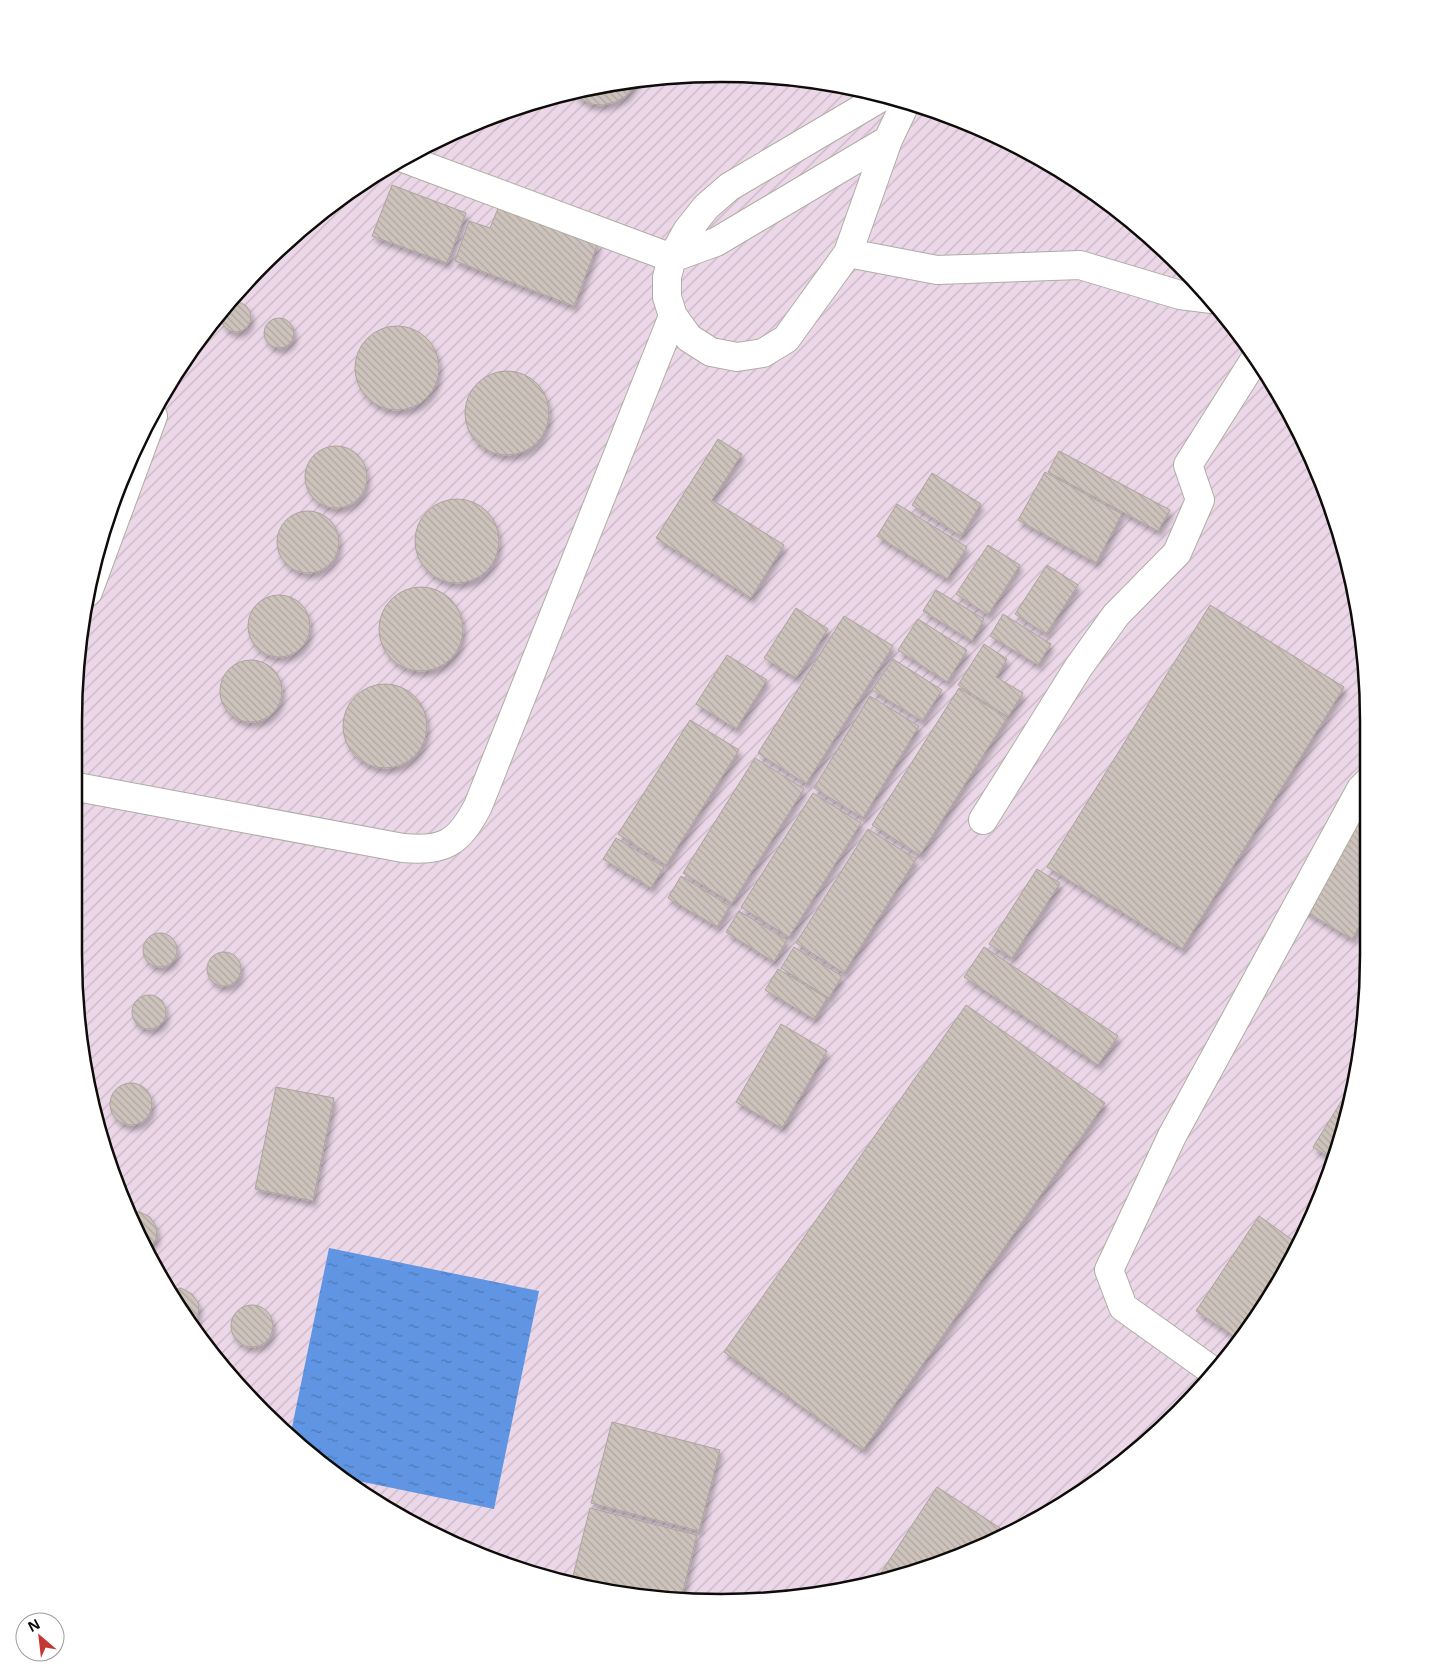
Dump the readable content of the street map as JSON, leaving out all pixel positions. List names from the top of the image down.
{
  "north": "top left"
}
